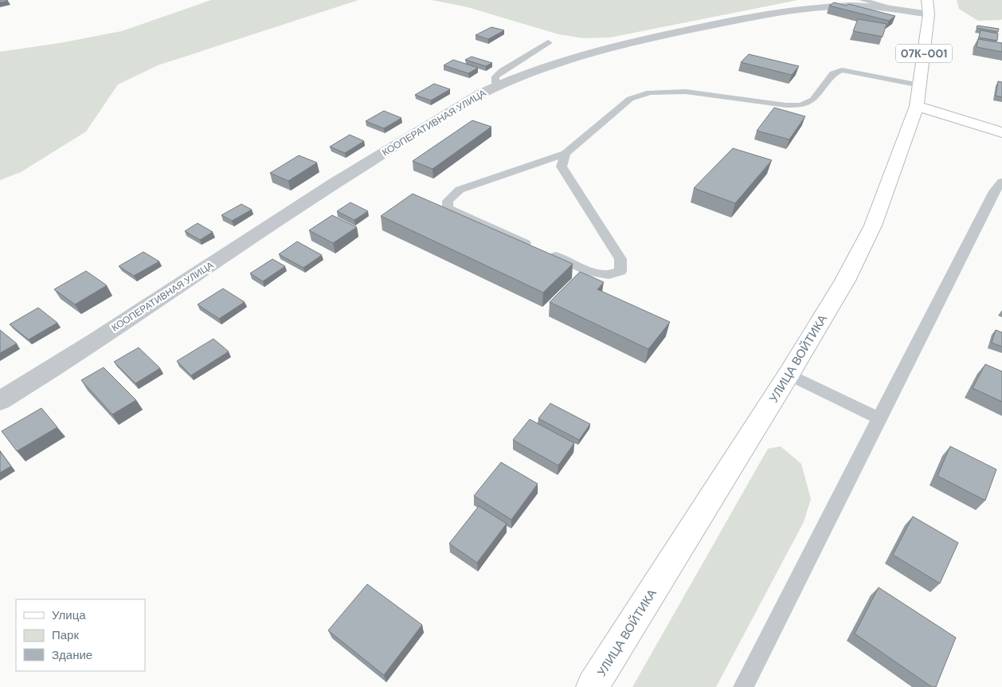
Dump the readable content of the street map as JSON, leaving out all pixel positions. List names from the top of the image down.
{
  "streets": {
    "main road": ["07К-001", "УЛИЦА ВОЙТИКА"],
    "street": ["КООПЕРАТИВНАЯ УЛИЦА"]
  },
  "crossings": [
    ["КООПЕРАТИВНАЯ УЛИЦА", "УЛИЦА ВОЙТИКА"]
  ],
  "legend": ["Улица", "Парк", "Здание"]
}
